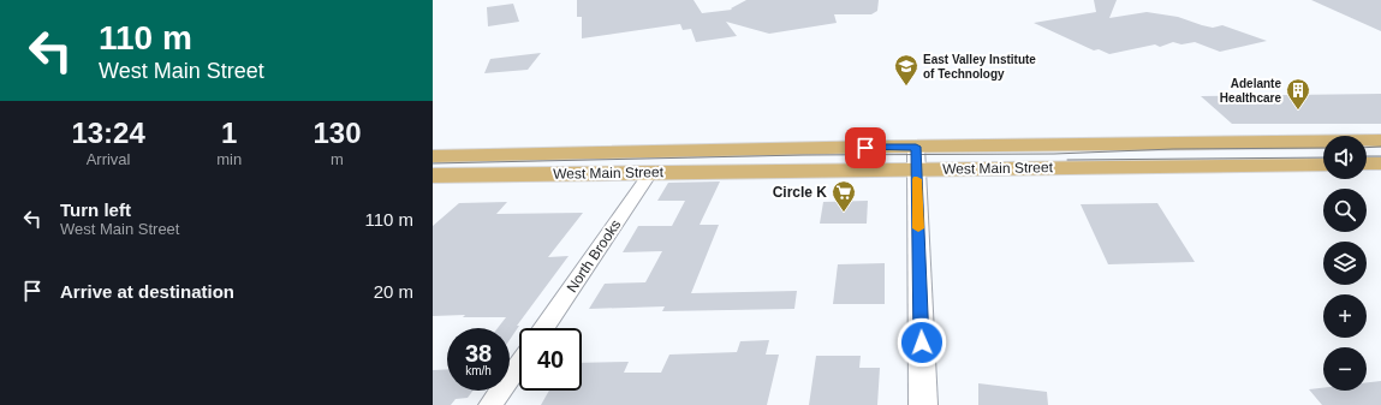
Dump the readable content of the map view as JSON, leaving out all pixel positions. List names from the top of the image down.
{
  "streets": {
    "main road": ["West Main Street"],
    "street": ["North Brooks"]
  },
  "crossings": [
    ["West Main Street", "North Brooks"]
  ],
  "places": {
    "school or university": ["East Valley Institute of Technology"],
    "building": ["Adelante Healthcare"],
    "supermarket": ["Circle K"]
  },
  "page": {
    "turn": ["110 m", "West Main Street"],
    "eta": [
      "13:24",
      "Arrival",
      "1",
      "min",
      "130",
      "m"
    ],
    "map_buttons": ["+", "−"],
    "list": [
      {
        "name": "Turn left",
        "note": "West Main Street",
        "value": "110 m"
      },
      {
        "name": "Arrive at destination",
        "value": "20 m"
      }
    ],
    "speed": "38 km/h",
    "limit": "40"
  }
}
